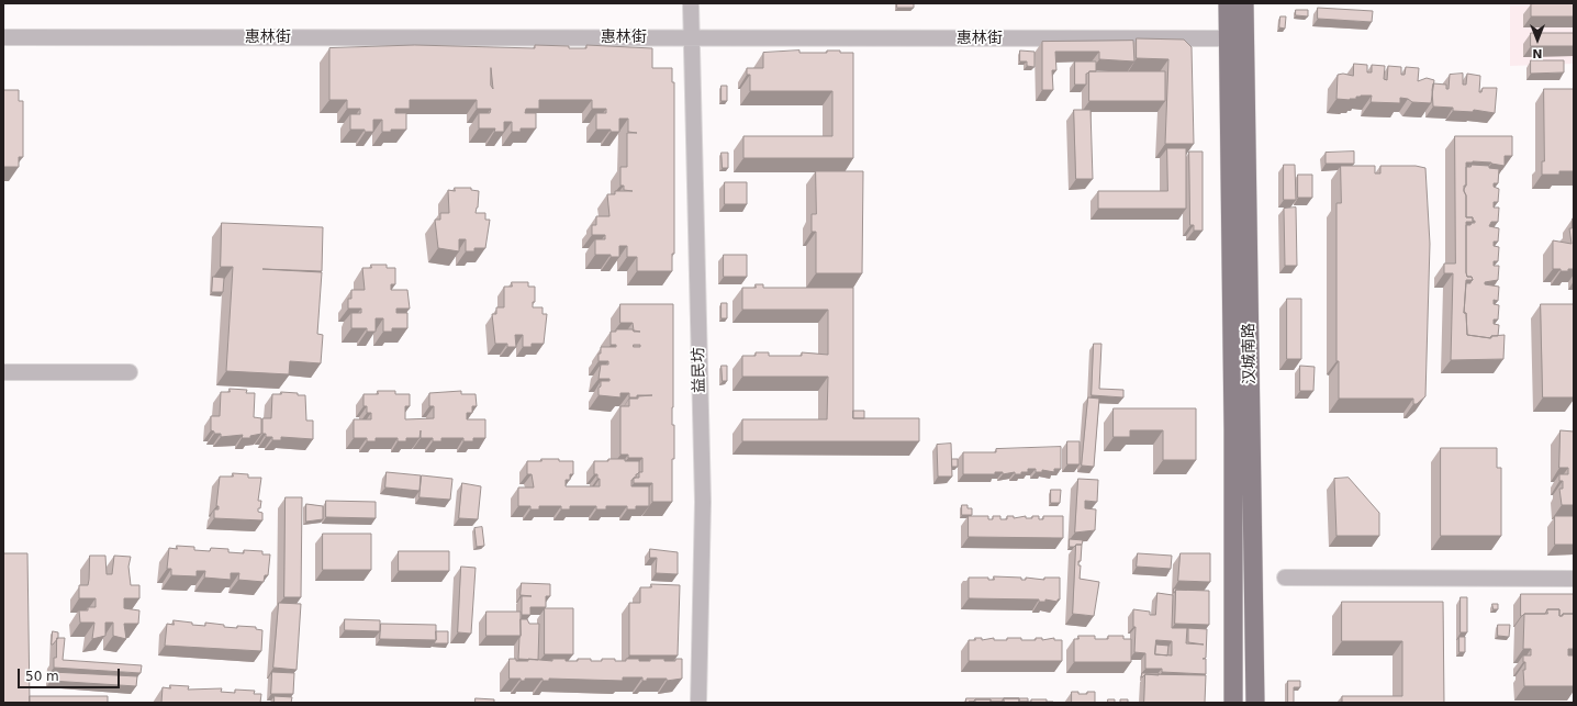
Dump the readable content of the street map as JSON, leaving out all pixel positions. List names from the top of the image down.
{
  "streets": {
    "main road": ["汉城南路"],
    "street": ["惠林街", "益民坊"]
  },
  "crossings": [
    ["惠林街", "汉城南路"],
    ["惠林街", "益民坊"]
  ],
  "scale_bar": "50 m",
  "north": "bottom"
}
